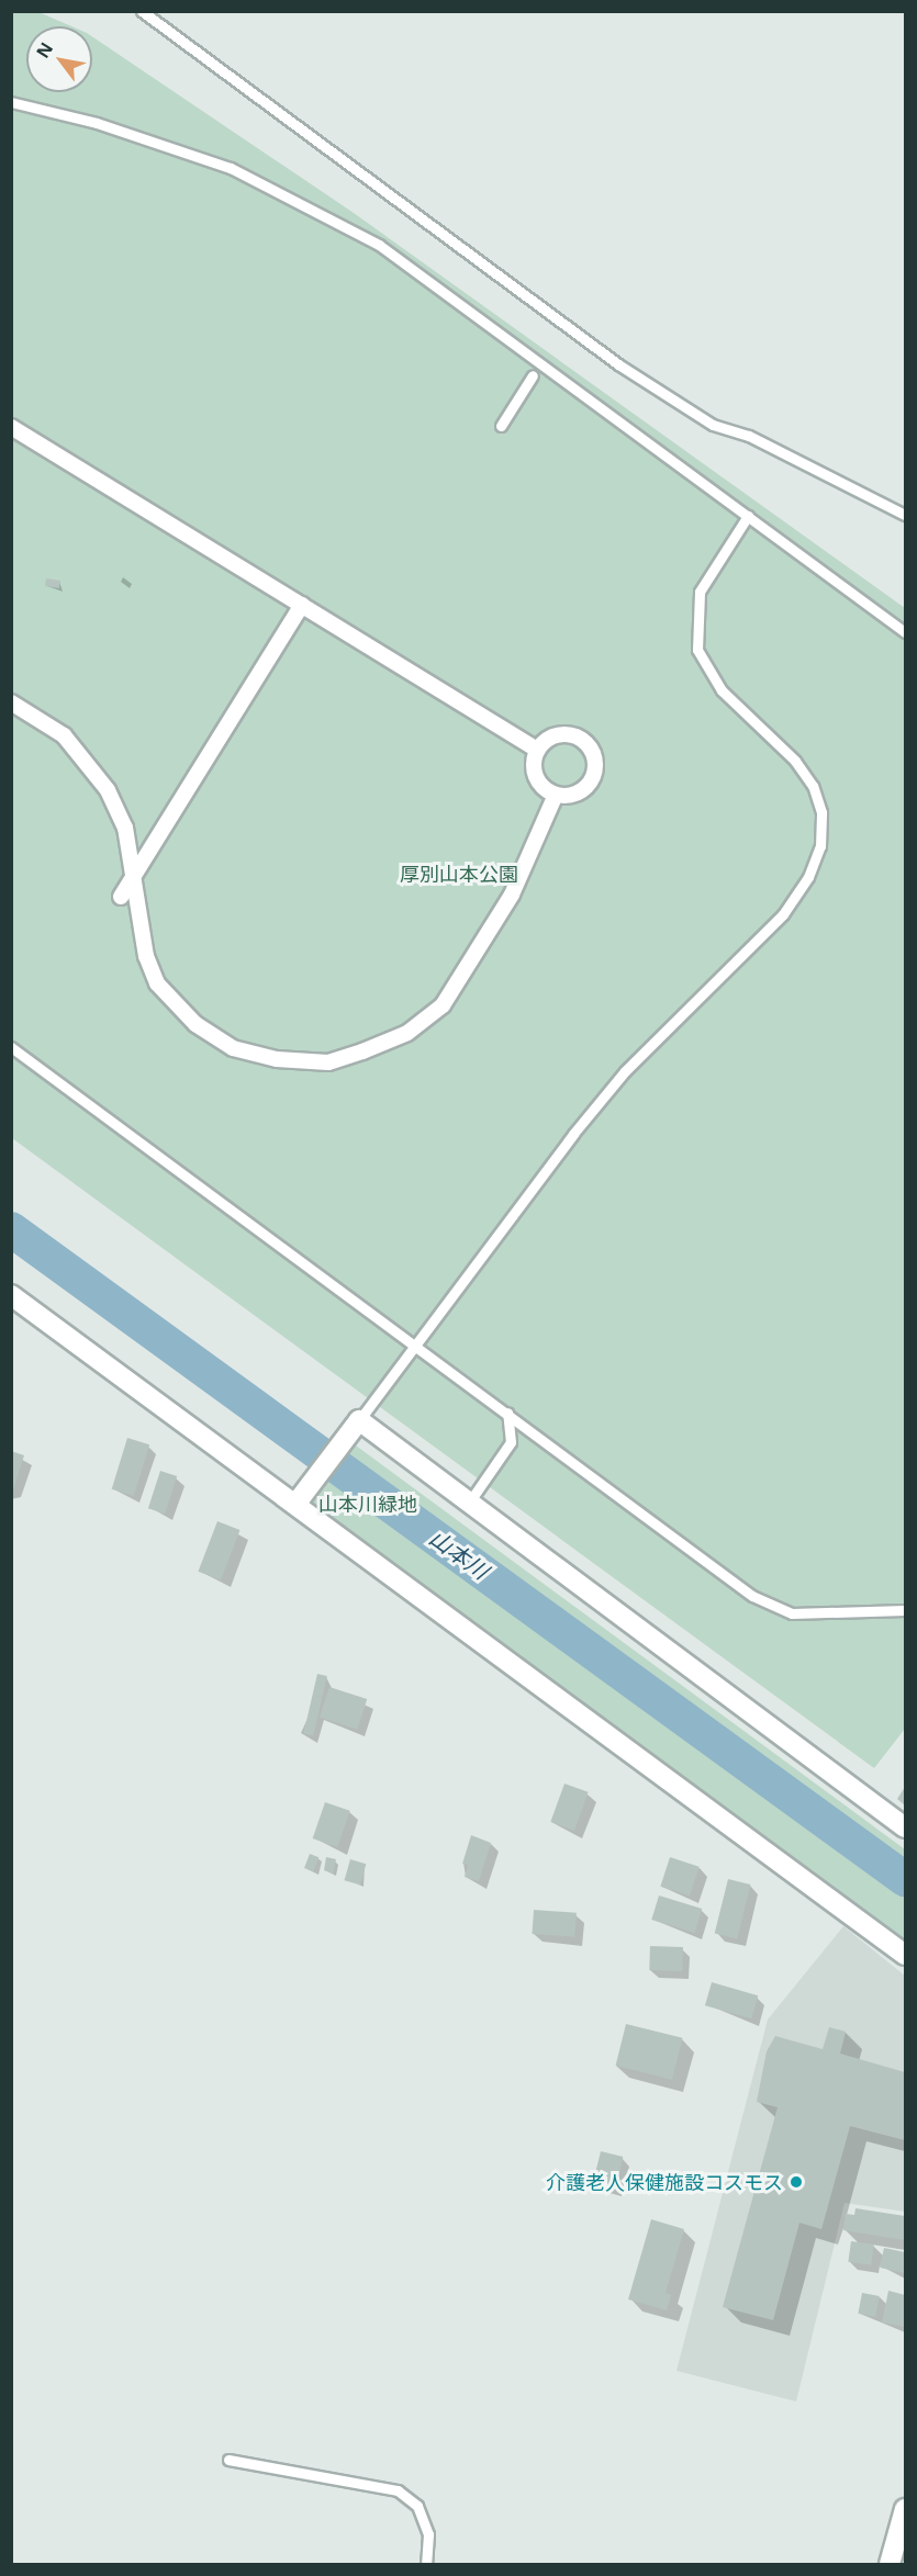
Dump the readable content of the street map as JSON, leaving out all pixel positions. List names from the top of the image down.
{
  "water": ["山本川"],
  "parks": ["厚別山本公園", "山本川緑地"],
  "places": ["介護老人保健施設コスモス"],
  "north": "top left"
}
